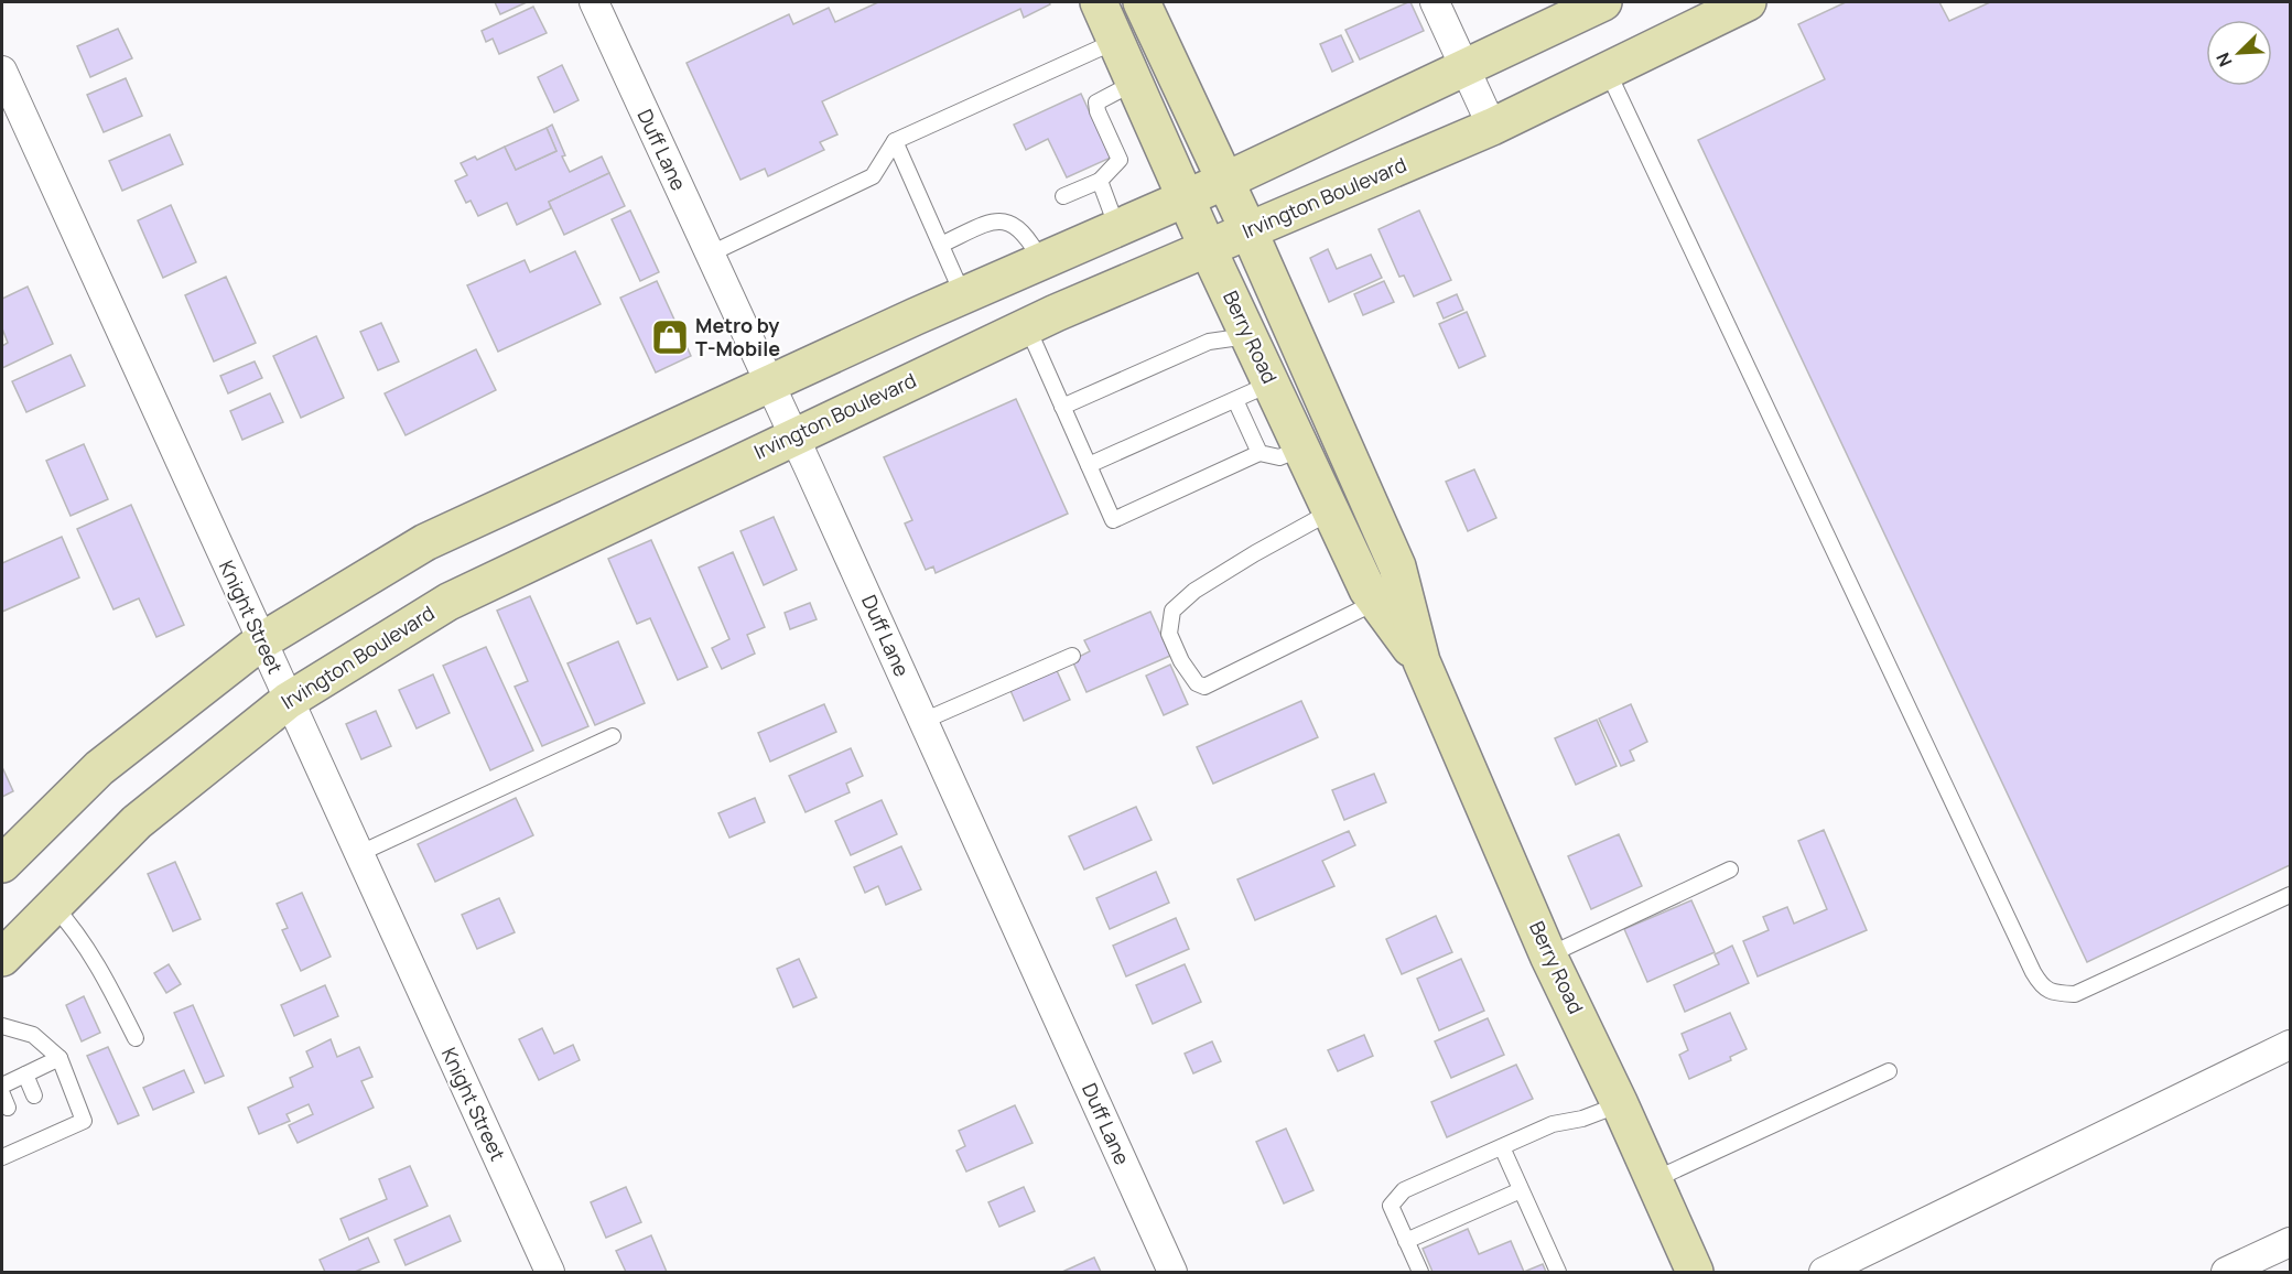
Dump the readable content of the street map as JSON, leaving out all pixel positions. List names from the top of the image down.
{
  "streets": {
    "main road": ["Irvington Boulevard", "Berry Road"],
    "street": ["Duff Lane", "Knight Street"]
  },
  "crossings": [
    ["Duff Lane", "Irvington Boulevard"],
    ["Irvington Boulevard", "Berry Road"],
    ["Irvington Boulevard", "Knight Street"]
  ],
  "places": {
    "shop": ["Metro by T-Mobile"]
  },
  "north": "bottom left"
}
